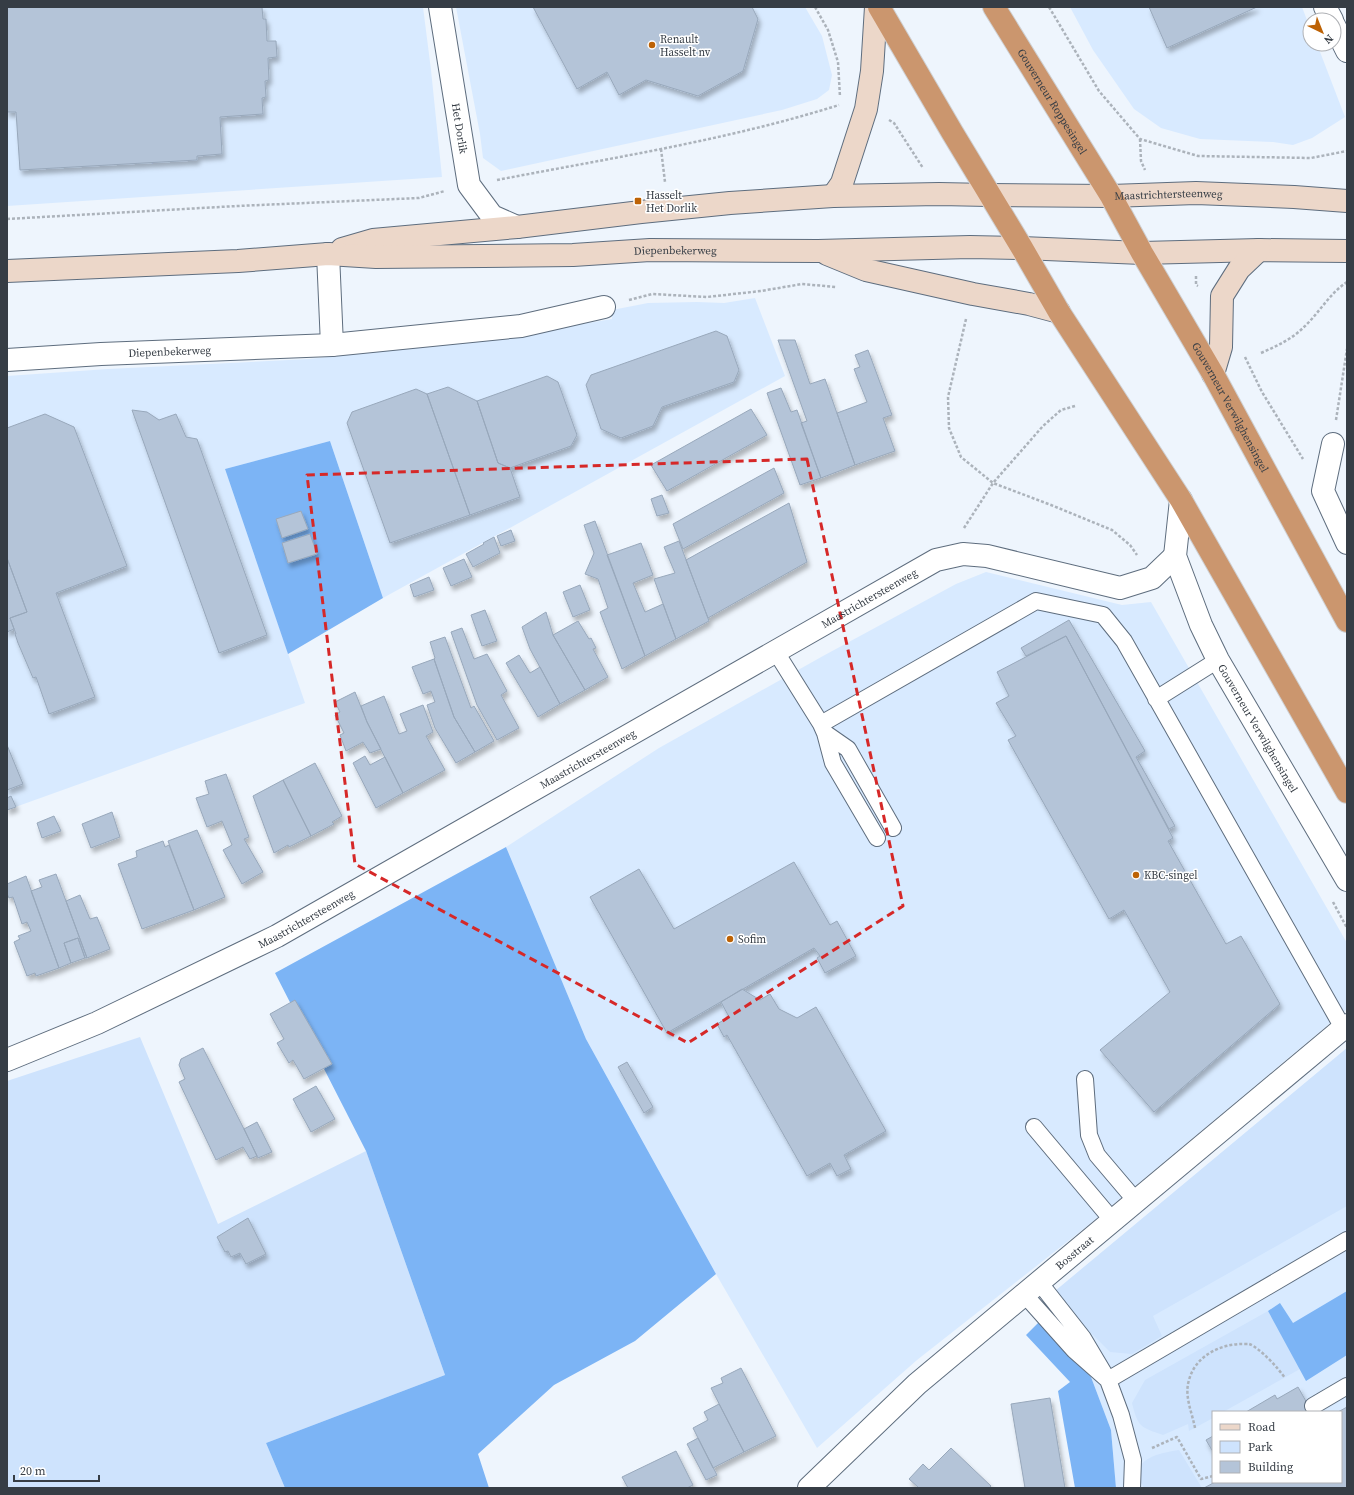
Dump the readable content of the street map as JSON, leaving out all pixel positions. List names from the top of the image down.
{
  "streets": {
    "highway": ["Gouverneur Roppesingel", "Gouverneur Verwilghensingel"],
    "main road": ["Maastrichtersteenweg", "Diepenbekerweg"],
    "street": ["Het Dorlik", "Bosstraat"]
  },
  "crossings": [
    ["Gouverneur Roppesingel", "Maastrichtersteenweg"],
    ["Gouverneur Roppesingel", "Gouverneur Verwilghensingel"],
    ["Het Dorlik", "Diepenbekerweg"],
    ["Maastrichtersteenweg", "Diepenbekerweg"],
    ["Maastrichtersteenweg", "Gouverneur Verwilghensingel"]
  ],
  "places": {
    "other": ["Renault Hasselt nv", "KBC-singel", "Sofim"],
    "transit": ["Hasselt Het Dorlik"]
  },
  "legend": ["Road", "Park", "Building"],
  "scale_bar": "20 m",
  "north": "bottom right"
}
